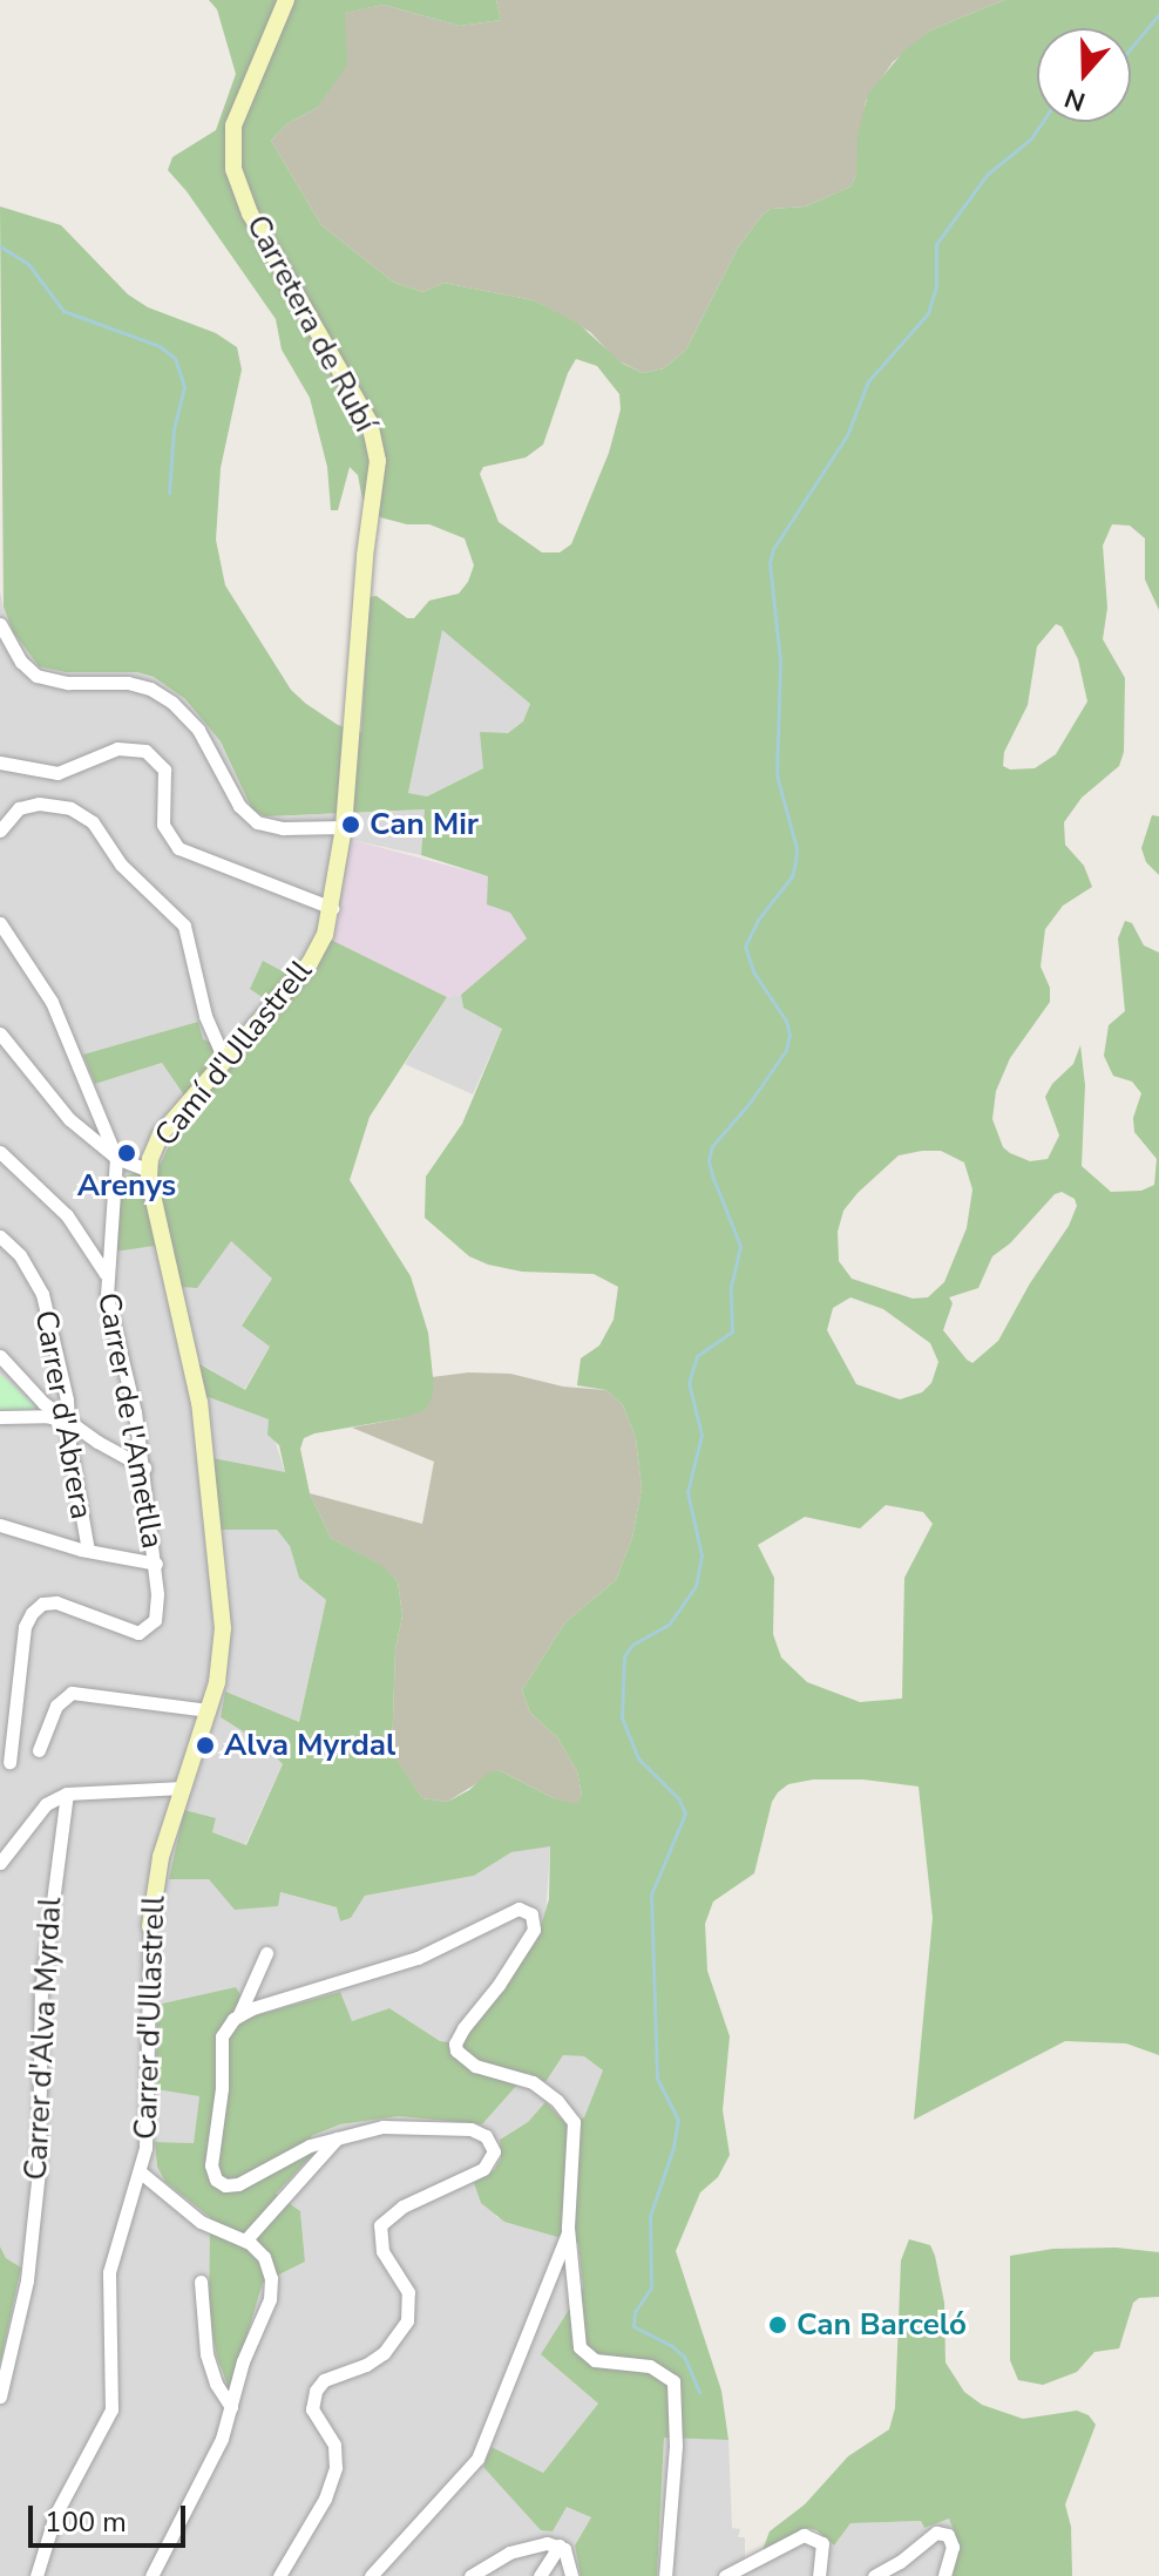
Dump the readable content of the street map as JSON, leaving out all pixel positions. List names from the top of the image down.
{
  "streets": {
    "street": [
      "Carretera de Rubí",
      "Camí d'Ullastrell",
      "Carrer d'Abrera",
      "Carrer de l'Ametlla",
      "Carrer d'Ullastrell",
      "Carrer d'Alva Myrdal"
    ]
  },
  "crossings": [
    ["Carretera de Rubí", "Camí d'Ullastrell"],
    ["Camí d'Ullastrell", "Carrer d'Ullastrell"]
  ],
  "places": [
    "Can Mir",
    "Arenys",
    "Alva Myrdal",
    "Can Barceló"
  ],
  "scale_bar": "100 m",
  "north": "bottom"
}
